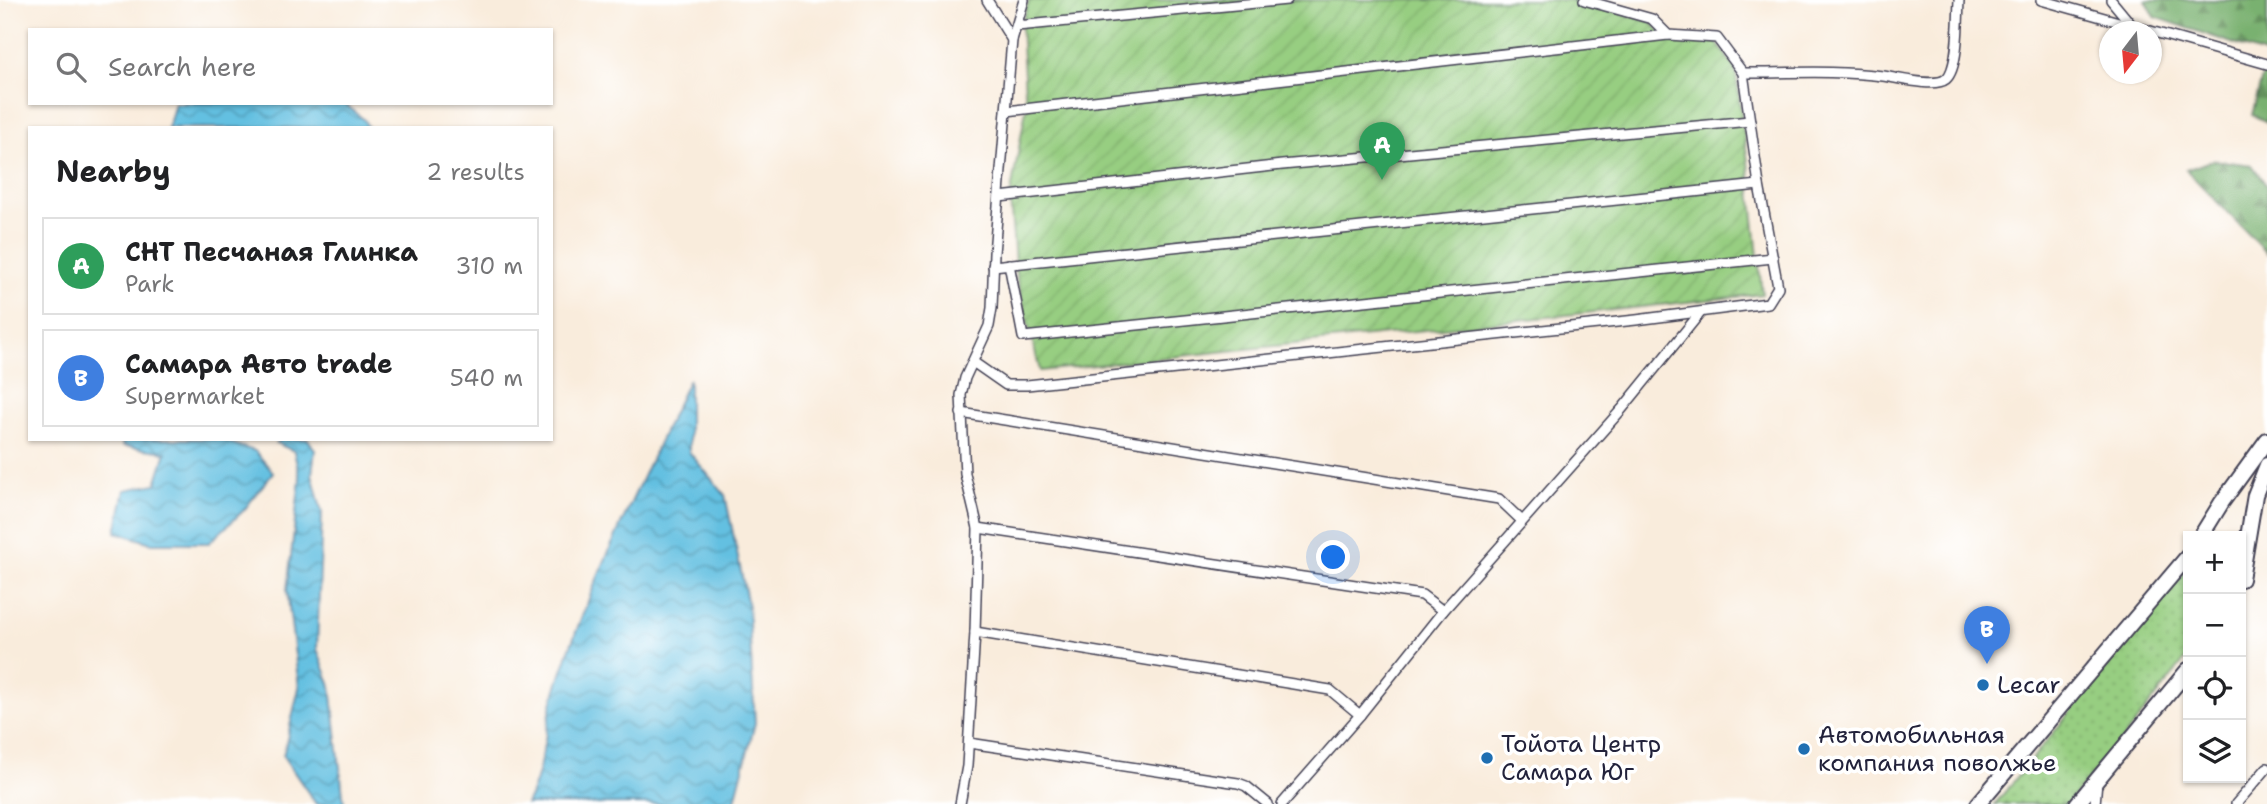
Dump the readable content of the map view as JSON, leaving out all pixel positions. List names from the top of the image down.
{
  "places": ["Lecar", "Автомобильная компания поволжье", "Тойота Центр Самара Юг"],
  "north": "bottom",
  "page": {
    "search": "Search here",
    "pins": ["A", "B"],
    "heading": ["Nearby", "2 results"],
    "list": [
      {
        "mark": "A",
        "name": "СНТ Песчаная Глинка",
        "note": "Park",
        "value": "310 m"
      },
      {
        "mark": "B",
        "name": "Самара Авто trade",
        "note": "Supermarket",
        "value": "540 m"
      }
    ],
    "map_buttons": ["+", "−"]
  }
}
